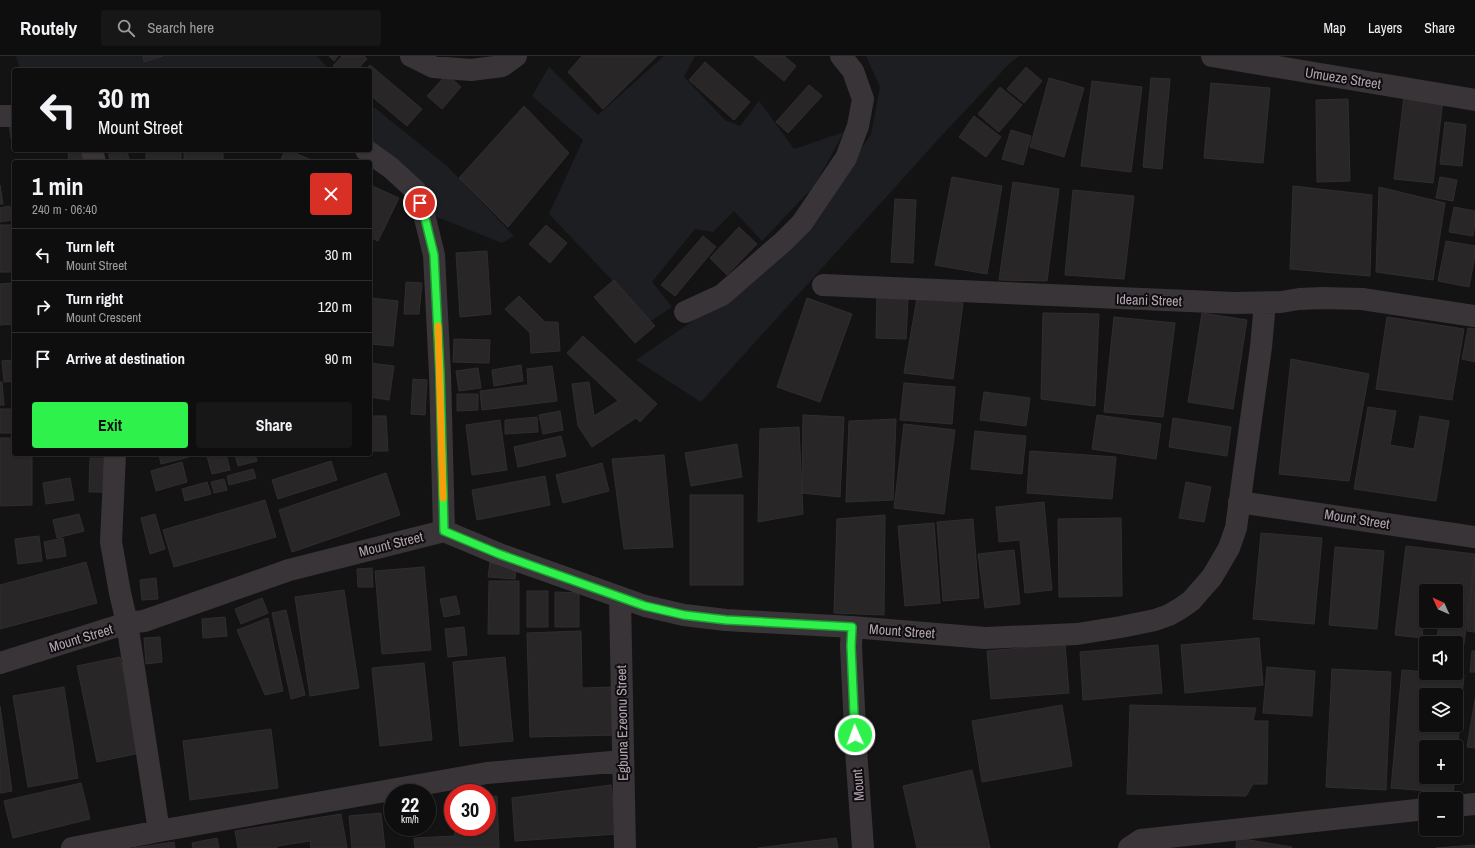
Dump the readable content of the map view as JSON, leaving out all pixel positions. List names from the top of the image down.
{
  "streets": {
    "street": [
      "Umueze Street",
      "Ideani Street",
      "Mount Street",
      "Egbuna Ezeonu Street",
      "Mount"
    ]
  },
  "crossings": [
    ["Ideani Street", "Mount Street"],
    ["Mount Street", "Egbuna Ezeonu Street"],
    ["Mount Street", "Mount"]
  ],
  "north": "top left",
  "page": {
    "header": "Routely",
    "search": "Search here",
    "nav": ["Map", "Layers", "Share"],
    "turn": ["30 m", "Mount Street"],
    "heading": ["1 min", "240 m · 06:40"],
    "list": [
      {
        "name": "Turn left",
        "note": "Mount Street",
        "value": "30 m"
      },
      {
        "name": "Turn right",
        "note": "Mount Crescent",
        "value": "120 m"
      },
      {
        "name": "Arrive at destination",
        "value": "90 m"
      }
    ],
    "buttons": ["Exit", "Share"],
    "map_buttons": ["+", "−"],
    "speed": "22 km/h",
    "limit": "30"
  }
}
